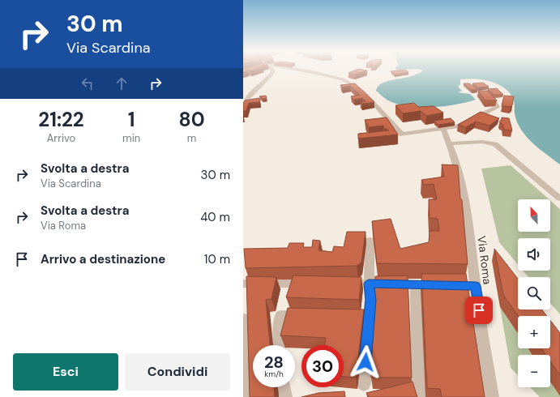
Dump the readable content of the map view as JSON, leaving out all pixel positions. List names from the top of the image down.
{
  "streets": {
    "street": ["Via Roma"]
  },
  "north": "top",
  "page": {
    "turn": ["30 m", "Via Scardina"],
    "eta": [
      "21:22",
      "Arrivo",
      "1",
      "min",
      "80",
      "m"
    ],
    "list": [
      {
        "name": "Svolta a destra",
        "note": "Via Scardina",
        "value": "30 m"
      },
      {
        "name": "Svolta a destra",
        "note": "Via Roma",
        "value": "40 m"
      },
      {
        "name": "Arrivo a destinazione",
        "value": "10 m"
      }
    ],
    "map_buttons": ["+", "−"],
    "speed": "28 km/h",
    "limit": "30",
    "buttons": ["Esci", "Condividi"]
  }
}
